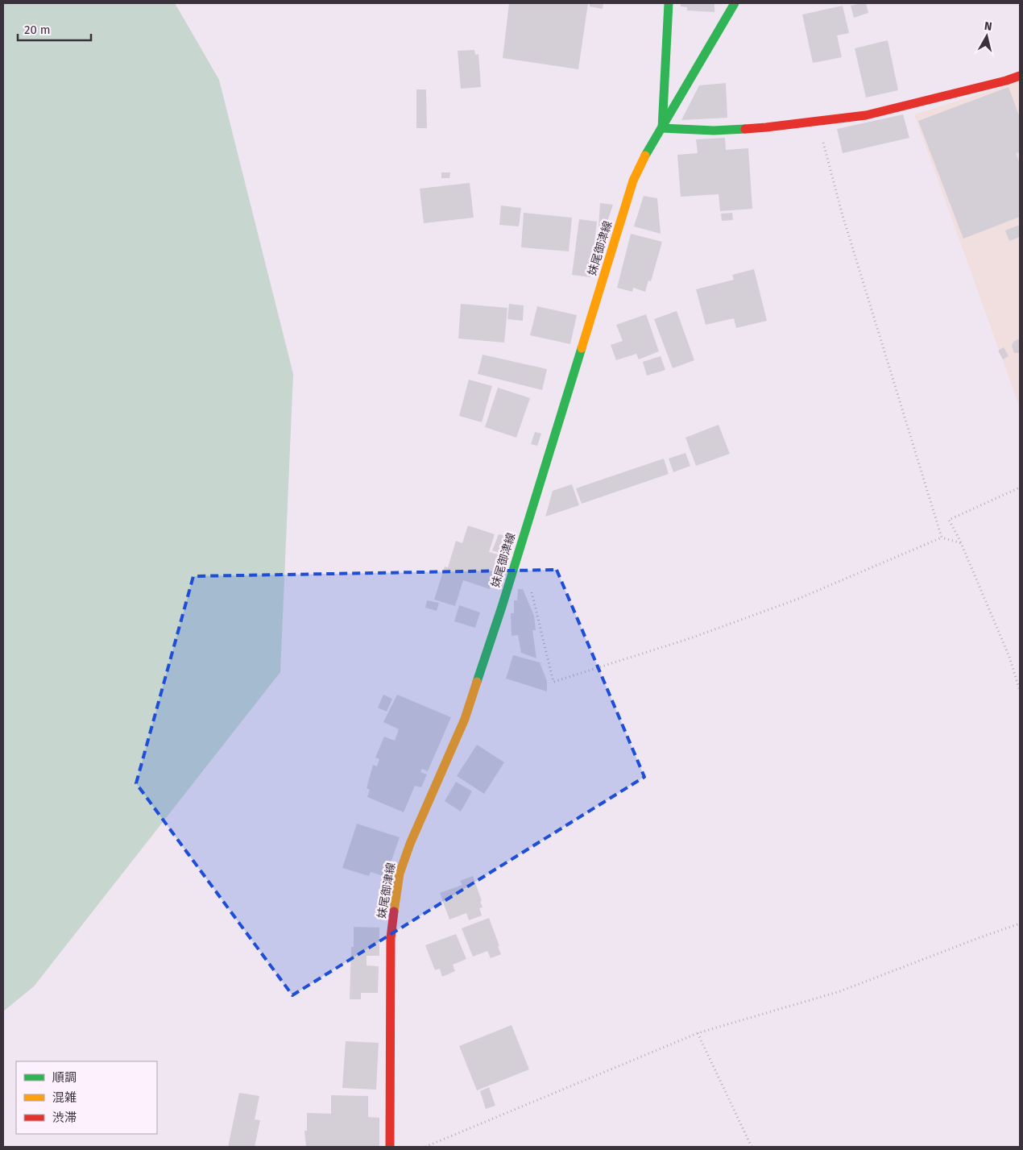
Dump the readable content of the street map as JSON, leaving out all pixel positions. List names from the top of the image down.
{
  "streets": {
    "main road": ["妹尾御津線"]
  },
  "legend": ["順調", "混雑", "渋滞"],
  "scale_bar": "20 m",
  "north": "top"
}
